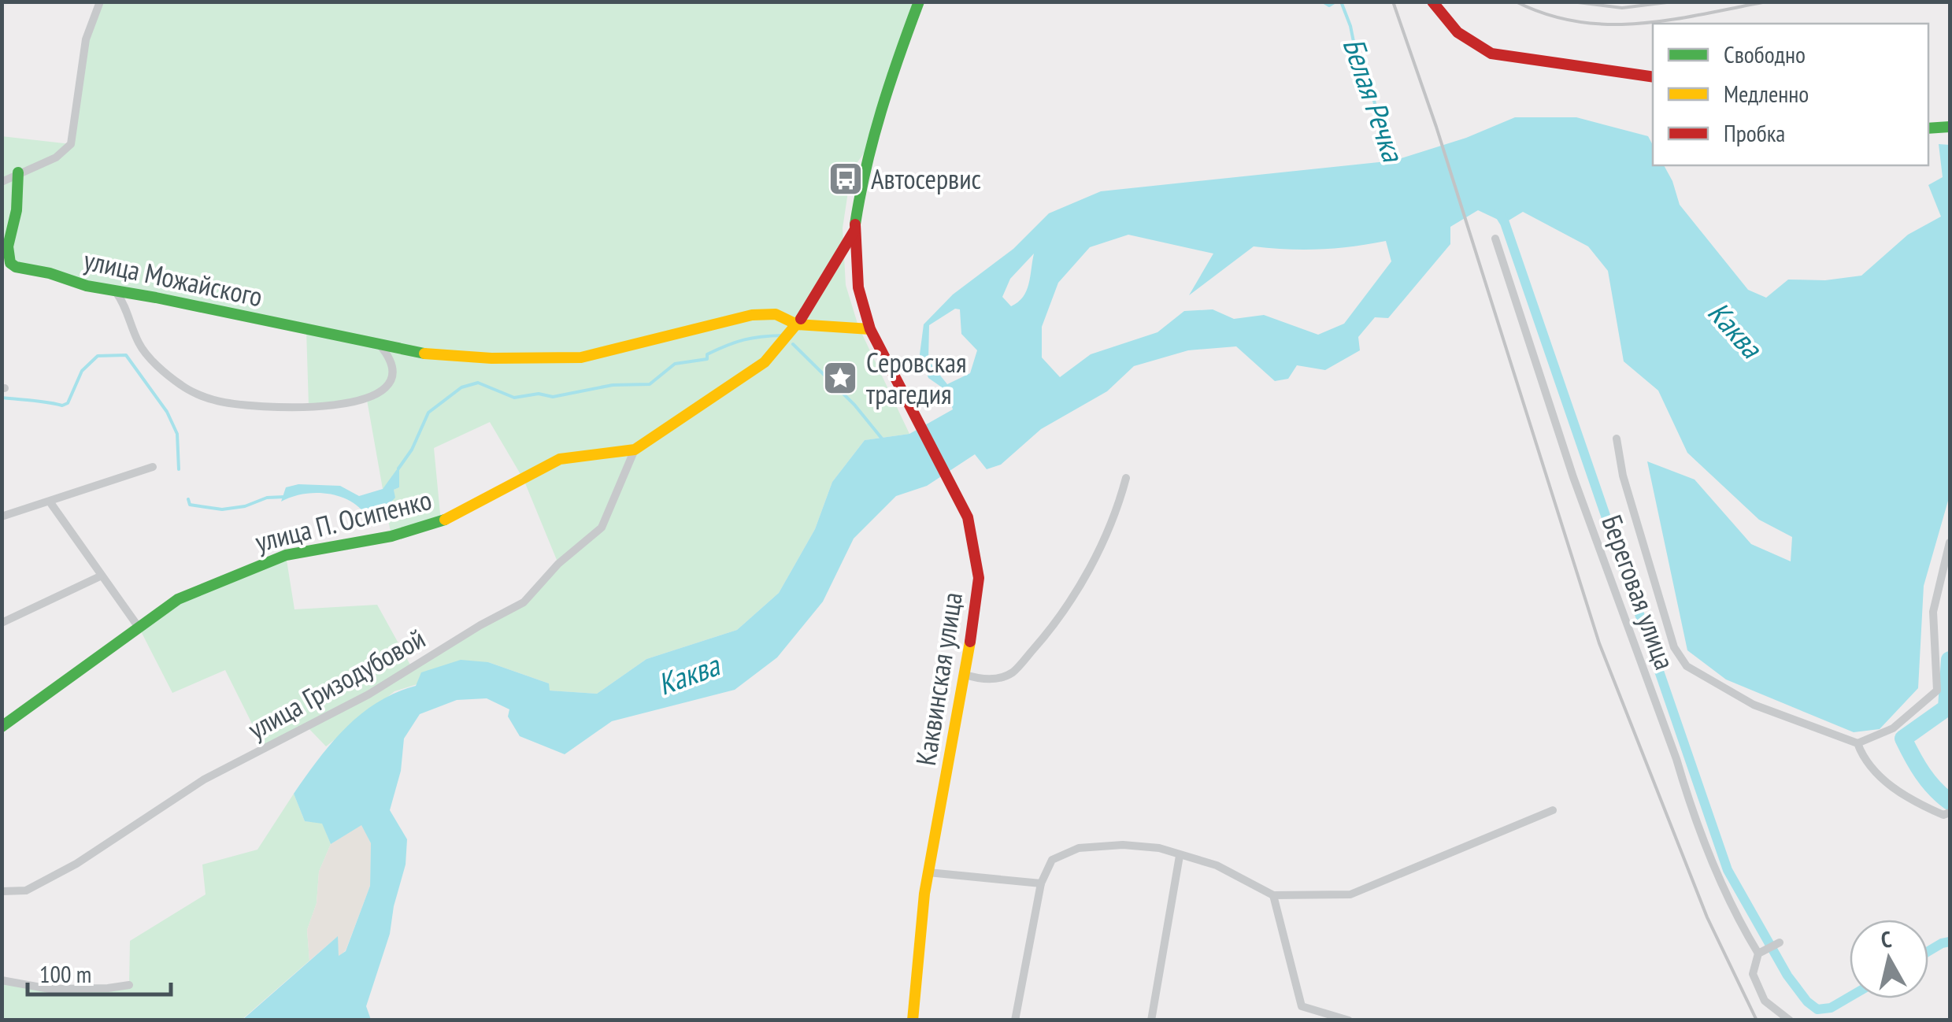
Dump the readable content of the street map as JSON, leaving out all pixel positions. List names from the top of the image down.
{
  "streets": {
    "street": [
      "улица Можайского",
      "улица П. Осипенко",
      "Береговая улица",
      "Каквинская улица",
      "улица Гризодубовой"
    ]
  },
  "crossings": [
    ["улица Можайского", "Каквинская улица"],
    ["улица П. Осипенко", "улица Гризодубовой"]
  ],
  "water": ["Белая Речка", "Каква"],
  "places": {
    "bus stop": ["Автосервис"],
    "place": ["Серовская трагедия"]
  },
  "legend": ["Свободно", "Медленно", "Пробка"],
  "scale_bar": "100 m",
  "north": "top"
}
